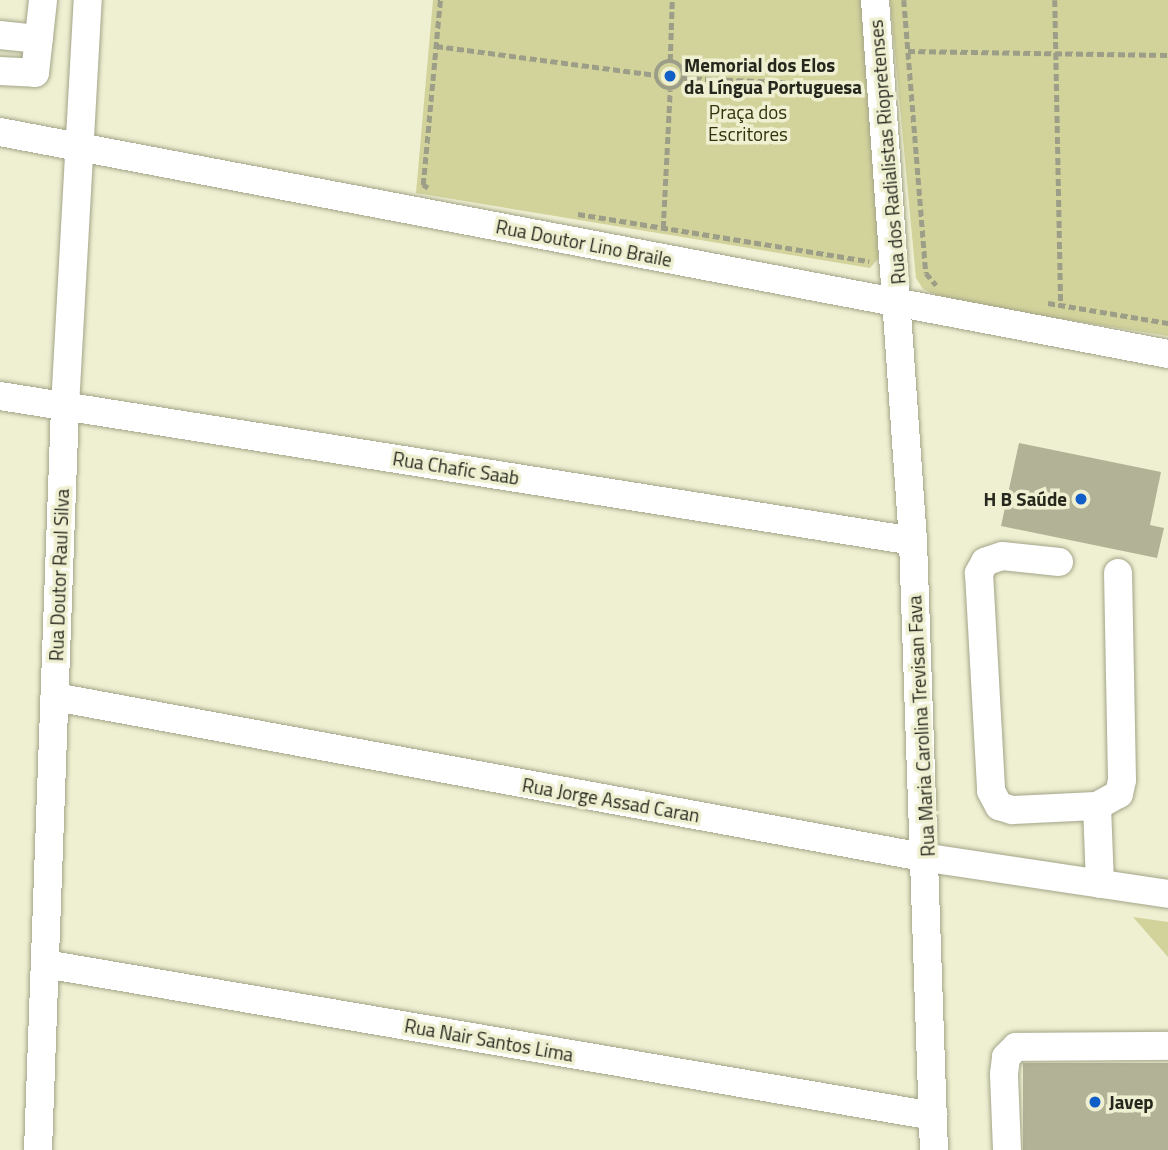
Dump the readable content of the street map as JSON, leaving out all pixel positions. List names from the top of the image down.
{
  "streets": {
    "street": [
      "Rua dos Radialistas Riopretenses",
      "Rua Doutor Lino Braile",
      "Rua Chafic Saab",
      "Rua Doutor Raul Silva",
      "Rua Maria Carolina Trevisan Fava",
      "Rua Jorge Assad Caran",
      "Rua Nair Santos Lima"
    ]
  },
  "crossings": [
    ["Rua dos Radialistas Riopretenses", "Rua Doutor Lino Braile"],
    ["Rua dos Radialistas Riopretenses", "Rua Maria Carolina Trevisan Fava"],
    ["Rua Doutor Lino Braile", "Rua Doutor Raul Silva"],
    ["Rua Doutor Lino Braile", "Rua Maria Carolina Trevisan Fava"],
    ["Rua Chafic Saab", "Rua Doutor Raul Silva"],
    ["Rua Chafic Saab", "Rua Maria Carolina Trevisan Fava"],
    ["Rua Doutor Raul Silva", "Rua Jorge Assad Caran"],
    ["Rua Doutor Raul Silva", "Rua Nair Santos Lima"],
    ["Rua Maria Carolina Trevisan Fava", "Rua Jorge Assad Caran"],
    ["Rua Maria Carolina Trevisan Fava", "Rua Nair Santos Lima"]
  ],
  "parks": ["Praça dos Escritores"],
  "places": ["Memorial dos Elos da Língua Portuguesa", "H B Saúde", "Javep"]
}
